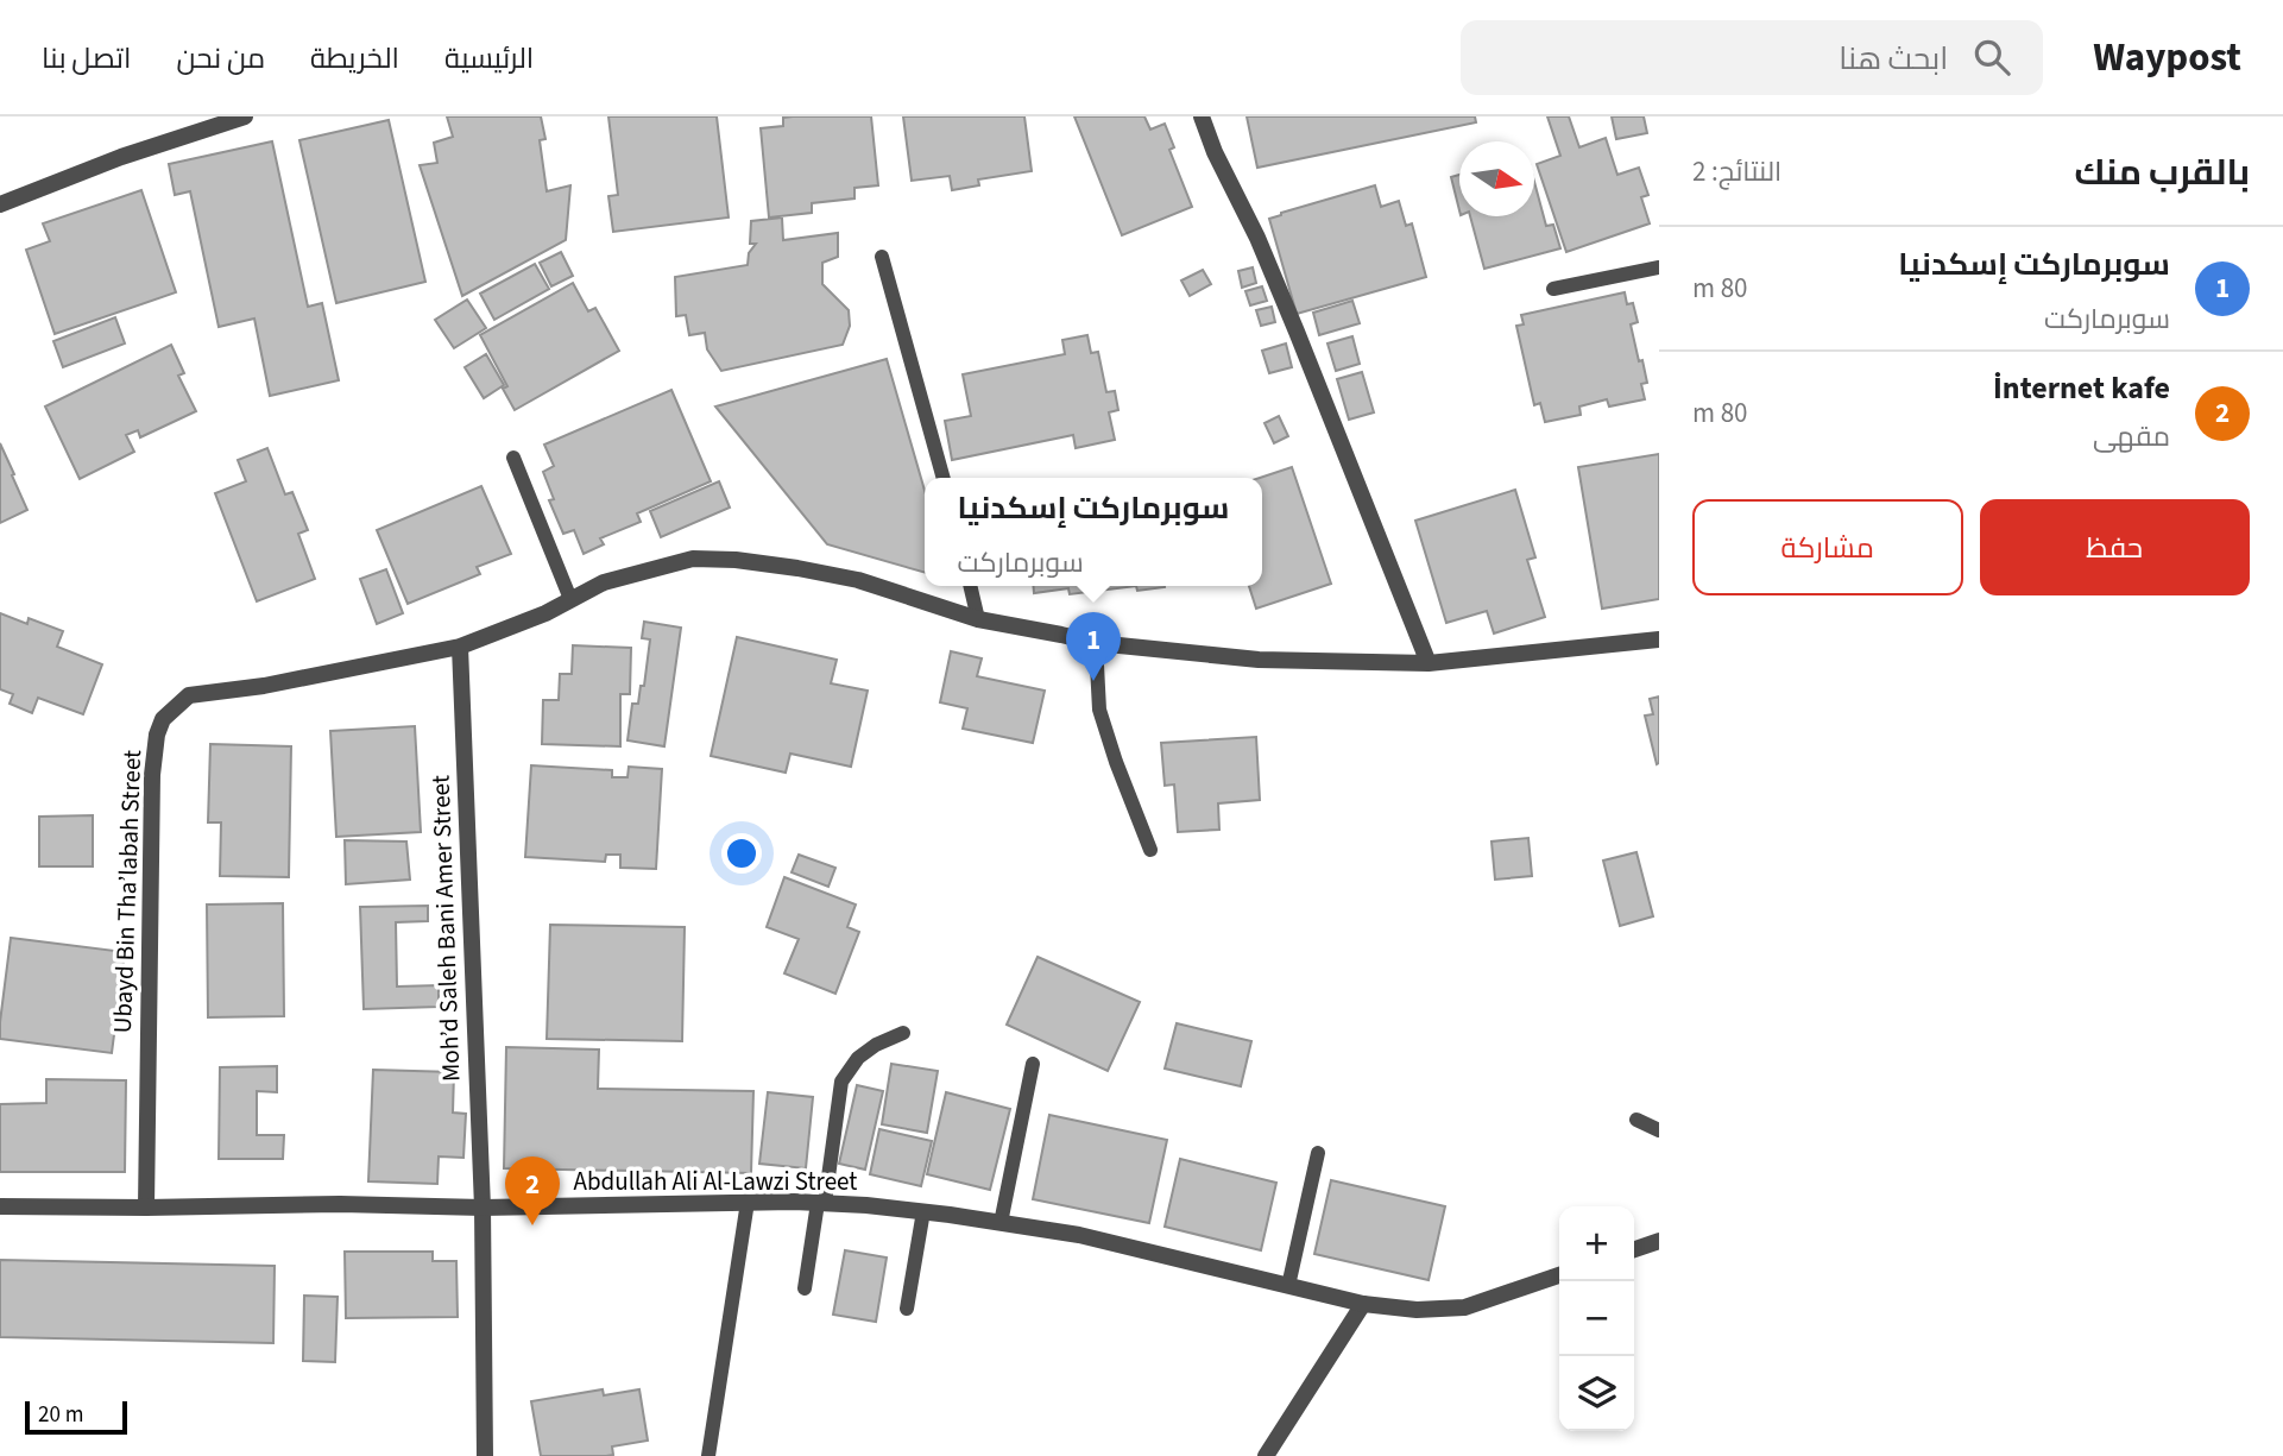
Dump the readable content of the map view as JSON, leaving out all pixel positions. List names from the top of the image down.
{
  "streets": {
    "street": ["Ubayd Bin Tha’labah Street", "Moh’d Saleh Bani Amer Street", "Abdullah Ali Al-Lawzi Street"]
  },
  "crossings": [
    ["Ubayd Bin Tha’labah Street", "Moh’d Saleh Bani Amer Street"],
    ["Ubayd Bin Tha’labah Street", "Abdullah Ali Al-Lawzi Street"],
    ["Moh’d Saleh Bani Amer Street", "Abdullah Ali Al-Lawzi Street"]
  ],
  "scale_bar": "20 m",
  "north": "right",
  "page": {
    "header": "Waypost",
    "search": "ابحث هنا",
    "nav": [
      "الرئيسية",
      "الخريطة",
      "من نحن",
      "اتصل بنا"
    ],
    "heading": ["بالقرب منك", "النتائج: 2"],
    "list": [
      {
        "mark": "1",
        "name": "سوبرماركت إسكدنيا",
        "note": "سوبرماركت",
        "value": "80 m"
      },
      {
        "mark": "2",
        "name": "İnternet kafe",
        "note": "مقهى",
        "value": "80 m"
      }
    ],
    "buttons": ["حفظ", "مشاركة"],
    "popup": ["سوبرماركت إسكدنيا", "سوبرماركت"],
    "pins": ["1", "2"],
    "map_buttons": ["+", "−"],
    "scale": "20 m"
  }
}
